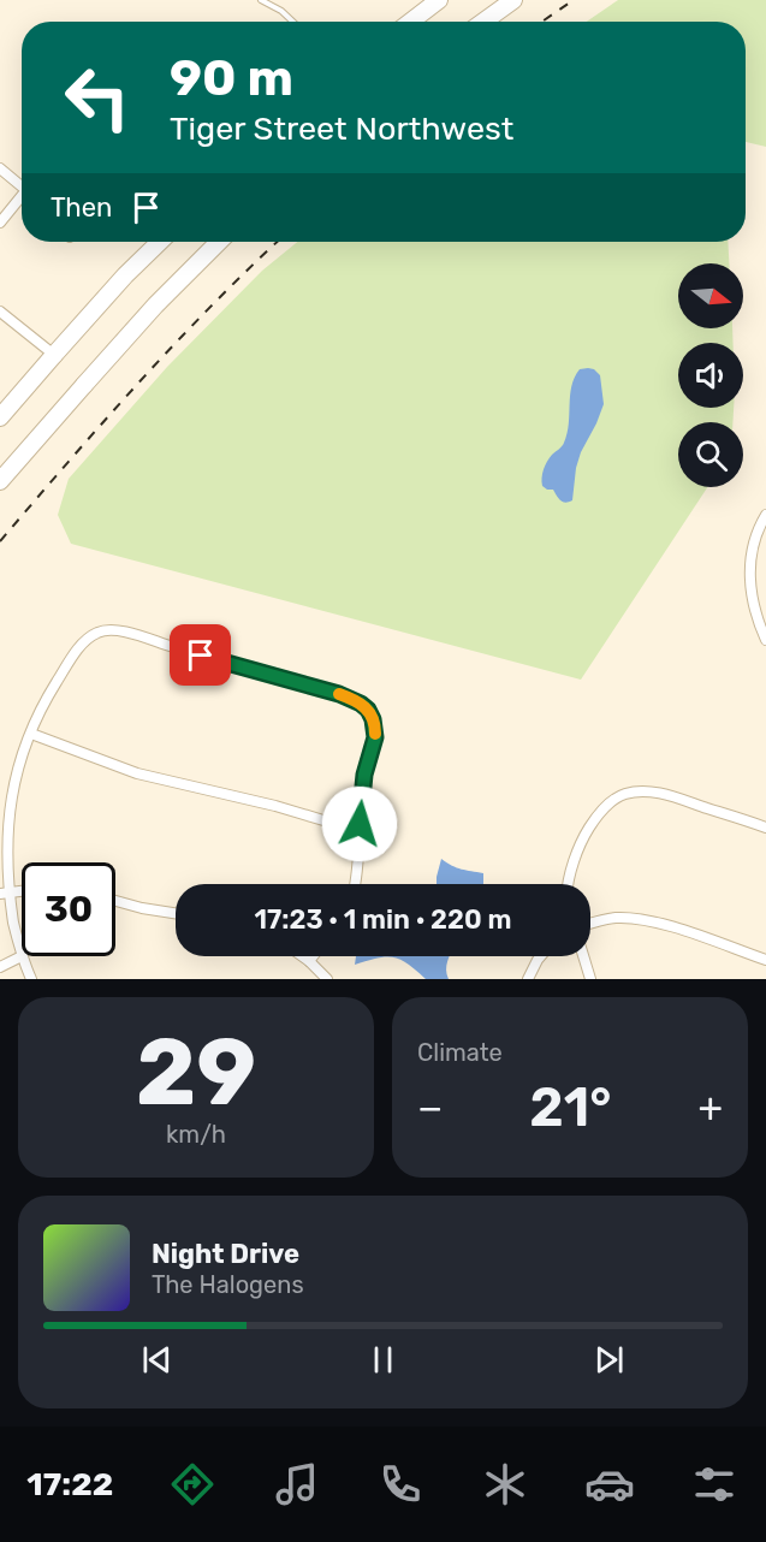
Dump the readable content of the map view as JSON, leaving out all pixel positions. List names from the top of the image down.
{
  "north": "right",
  "page": {
    "turn": ["90 m", "Tiger Street Northwest"],
    "then": "Then",
    "limit": "30",
    "trip": "17:23 · 1 min · 220 m",
    "tile": [
      ["29", "km/h"],
      "Climate"
    ],
    "heat": ["−", "21°", "+"],
    "song": ["Night Drive", "The Halogens"],
    "tabs": "17:22"
  }
}
